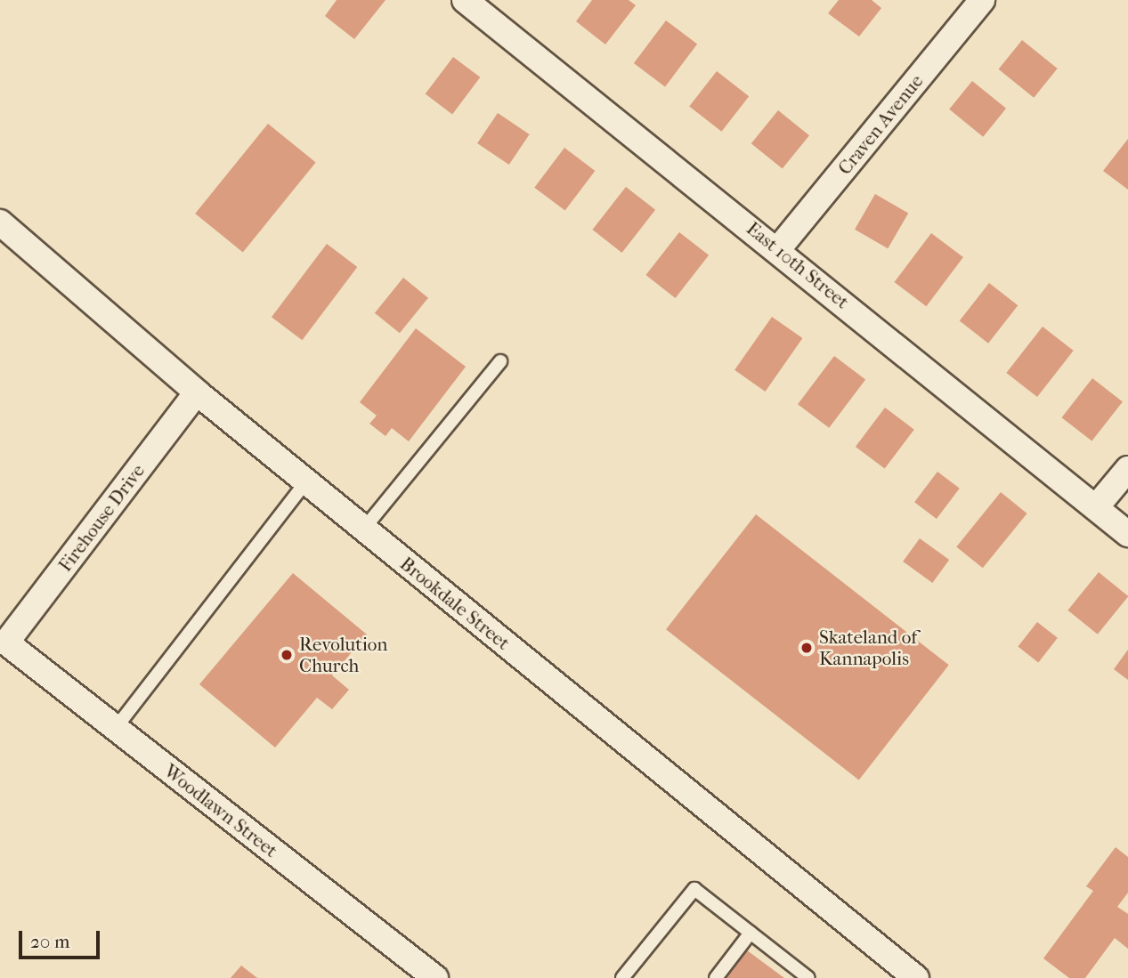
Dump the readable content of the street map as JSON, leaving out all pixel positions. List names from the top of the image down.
{
  "streets": {
    "street": [
      "Craven Avenue",
      "East 10th Street",
      "Firehouse Drive",
      "Brookdale Street",
      "Woodlawn Street"
    ]
  },
  "crossings": [
    ["Craven Avenue", "East 10th Street"],
    ["Firehouse Drive", "Brookdale Street"],
    ["Firehouse Drive", "Woodlawn Street"]
  ],
  "places": ["Skateland of Kannapolis", "Revolution Church"],
  "scale_bar": "20 m"
}
